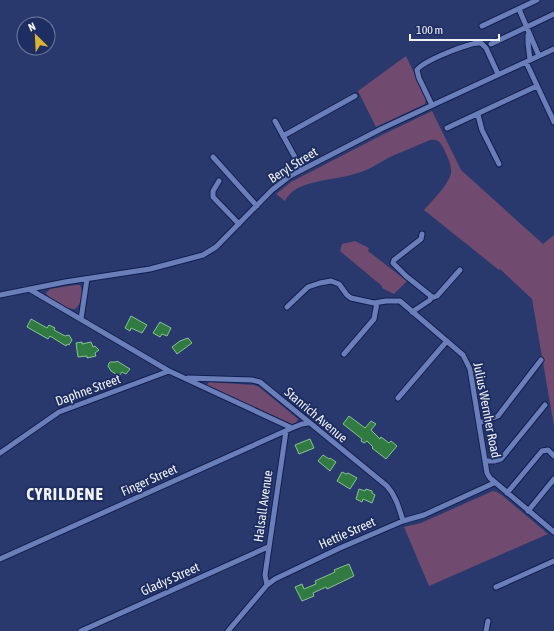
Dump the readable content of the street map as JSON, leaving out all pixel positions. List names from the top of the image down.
{
  "streets": {
    "street": [
      "Beryl Street",
      "Daphne Street",
      "Julius Wernher Road",
      "Stanrich Avenue",
      "Finger Street",
      "Halsall Avenue",
      "Hettie Street",
      "Gladys Street"
    ]
  },
  "crossings": [
    ["Beryl Street", "Stanrich Avenue"],
    ["Daphne Street", "Stanrich Avenue"],
    ["Julius Wernher Road", "Hettie Street"],
    ["Stanrich Avenue", "Finger Street"],
    ["Stanrich Avenue", "Hettie Street"],
    ["Finger Street", "Halsall Avenue"],
    ["Halsall Avenue", "Hettie Street"],
    ["Halsall Avenue", "Gladys Street"]
  ],
  "districts": ["CYRILDENE"],
  "scale_bar": "100 m",
  "north": "top left"
}
